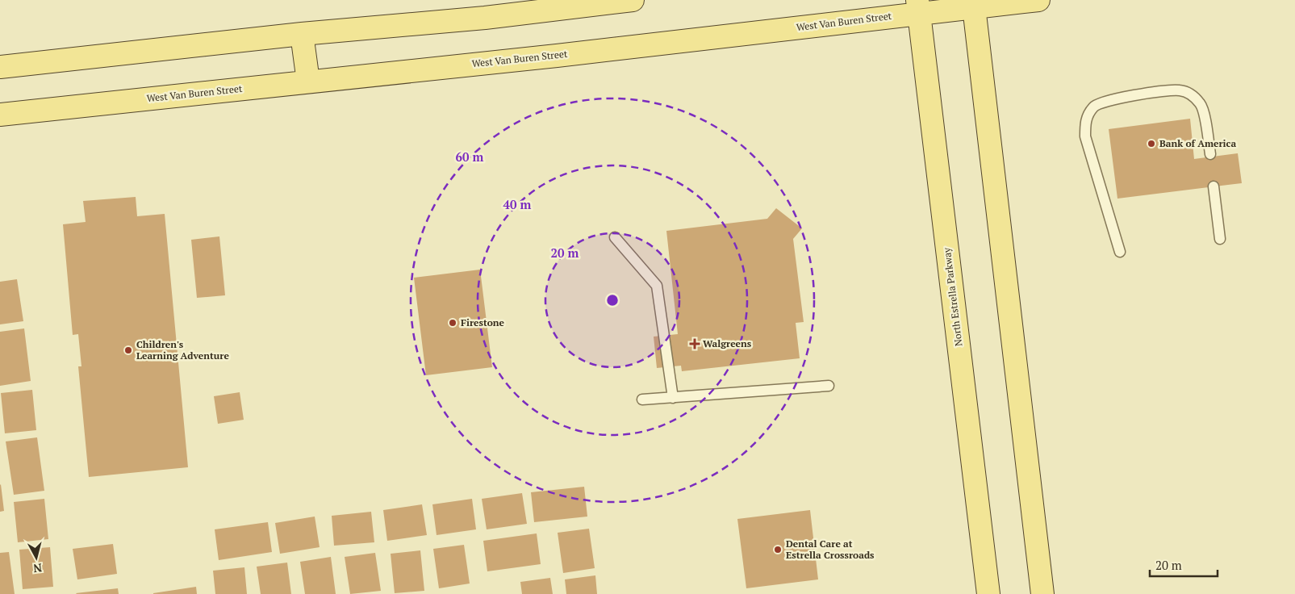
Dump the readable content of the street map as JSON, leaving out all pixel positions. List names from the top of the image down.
{
  "streets": {
    "main road": ["West Van Buren Street", "North Estrella Parkway"]
  },
  "crossings": [
    ["West Van Buren Street", "North Estrella Parkway"]
  ],
  "places": {
    "other": [
      "Bank of America",
      "Firestone",
      "Children's Learning Adventure",
      "Dental Care at Estrella Crossroads"
    ],
    "health": ["Walgreens"]
  },
  "scale_bar": "20 m",
  "north": "bottom",
  "rings": ["60 m", "40 m", "20 m"]
}
